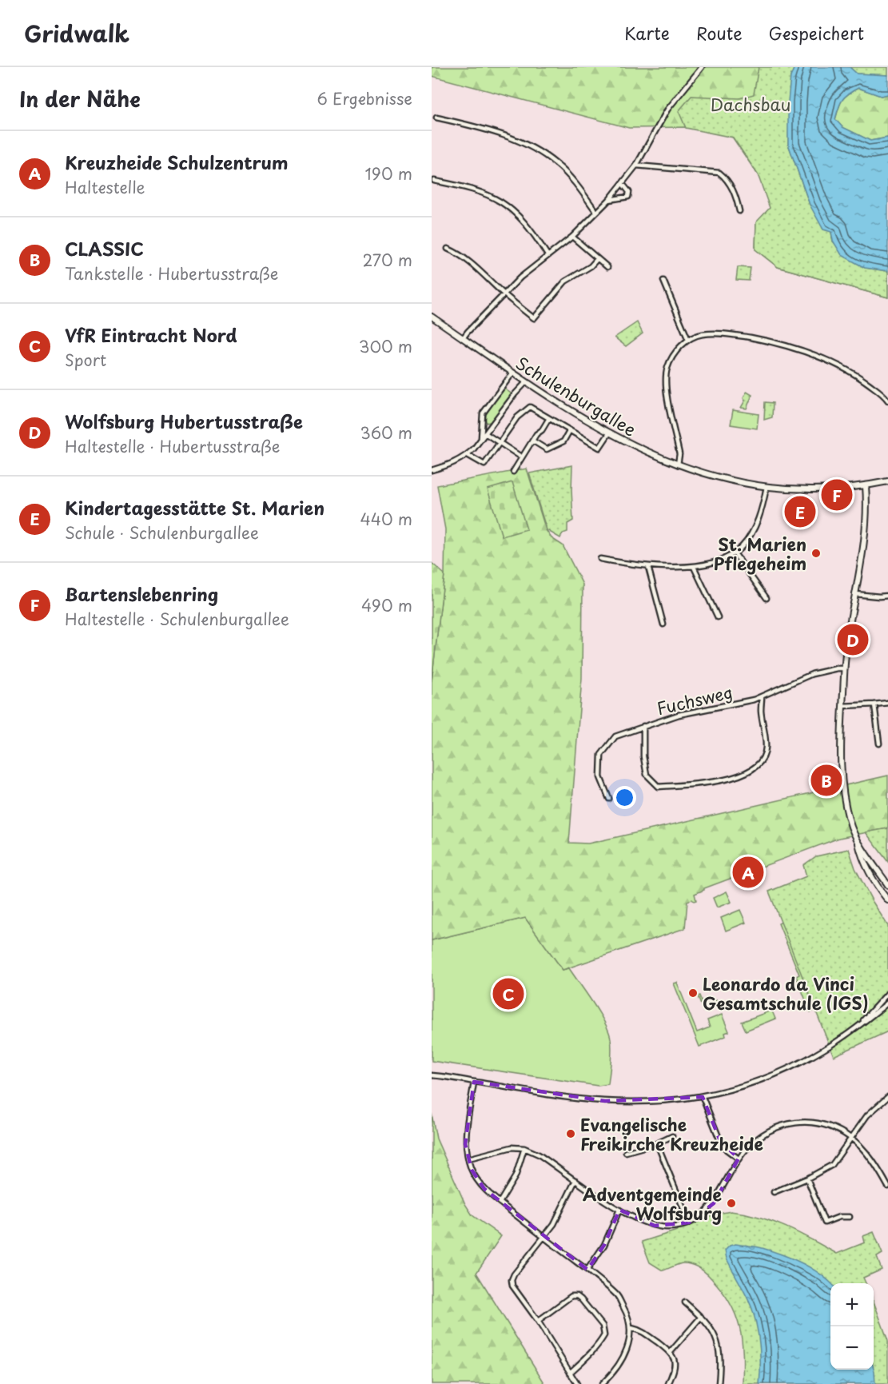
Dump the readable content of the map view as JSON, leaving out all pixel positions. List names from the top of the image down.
{
  "streets": {
    "street": ["Schulenburgallee", "Fuchsweg"]
  },
  "parks": ["Dachsbau"],
  "places": [
    "St. Marien Pflegeheim",
    "Leonardo da Vinci Gesamtschule (IGS)",
    "Evangelische Freikirche Kreuzheide",
    "Adventgemeinde Wolfsburg"
  ],
  "page": {
    "header": "Gridwalk",
    "nav": ["Karte", "Route", "Gespeichert"],
    "heading": ["In der Nähe", "6 Ergebnisse"],
    "list": [
      {
        "mark": "A",
        "name": "Kreuzheide Schulzentrum",
        "note": "Haltestelle",
        "value": "190 m"
      },
      {
        "mark": "B",
        "name": "CLASSIC",
        "note": "Tankstelle · Hubertusstraße",
        "value": "270 m"
      },
      {
        "mark": "C",
        "name": "VfR Eintracht Nord",
        "note": "Sport",
        "value": "300 m"
      },
      {
        "mark": "D",
        "name": "Wolfsburg Hubertusstraße",
        "note": "Haltestelle · Hubertusstraße",
        "value": "360 m"
      },
      {
        "mark": "E",
        "name": "Kindertagesstätte St. Marien",
        "note": "Schule · Schulenburgallee",
        "value": "440 m"
      },
      {
        "mark": "F",
        "name": "Bartenslebenring",
        "note": "Haltestelle · Schulenburgallee",
        "value": "490 m"
      }
    ],
    "pins": [
      "F",
      "E",
      "D",
      "B",
      "A",
      "C"
    ],
    "map_buttons": ["+", "−"]
  }
}
